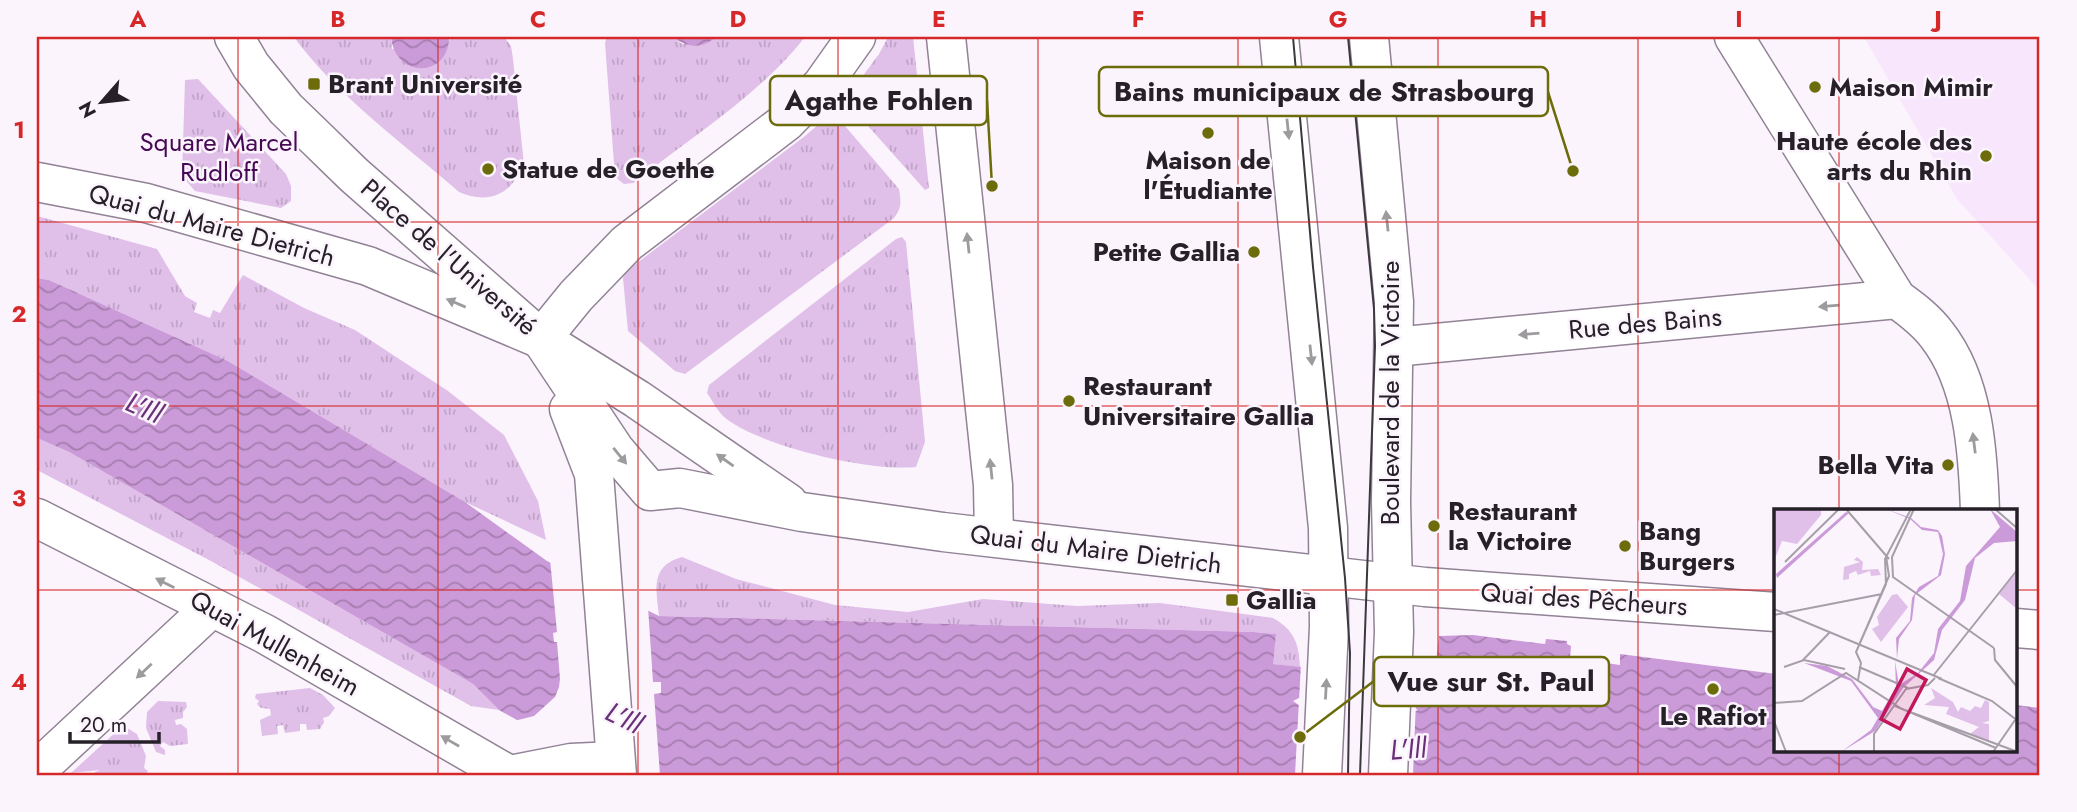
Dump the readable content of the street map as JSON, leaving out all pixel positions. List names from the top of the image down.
{
  "streets": {
    "street": [
      "Quai du Maire Dietrich",
      "Place de l'Université",
      "Rue des Bains",
      "Boulevard de la Victoire",
      "Quai des Pêcheurs",
      "Quai Mullenheim"
    ]
  },
  "crossings": [
    ["Quai du Maire Dietrich", "Place de l'Université"],
    ["Quai du Maire Dietrich", "Boulevard de la Victoire"],
    ["Quai du Maire Dietrich", "Quai des Pêcheurs"],
    ["Rue des Bains", "Boulevard de la Victoire"],
    ["Boulevard de la Victoire", "Quai des Pêcheurs"]
  ],
  "one_way": ["Quai du Maire Dietrich", "Rue des Bains", "Quai Mullenheim"],
  "water": ["L'Ill"],
  "parks": ["Square Marcel Rudloff"],
  "places": {
    "transit": ["Brant Université", "Gallia"],
    "other": [
      "Maison Mimir",
      "Maison de l'Étudiante",
      "Haute école des arts du Rhin",
      "Statue de Goethe",
      "Bains municipaux de Strasbourg",
      "Agathe Fohlen",
      "Petite Gallia",
      "Restaurant Universitaire Gallia",
      "Bella Vita",
      "Restaurant la Victoire",
      "Bang Burgers",
      "Le Rafiot",
      "Vue sur St. Paul"
    ]
  },
  "scale_bar": "20 m",
  "north": "bottom left",
  "grid": {
    "columns": [
      "A",
      "B",
      "C",
      "D",
      "E",
      "F",
      "G",
      "H",
      "I",
      "J"
    ],
    "rows": [
      "1",
      "2",
      "3",
      "4"
    ]
  }
}
